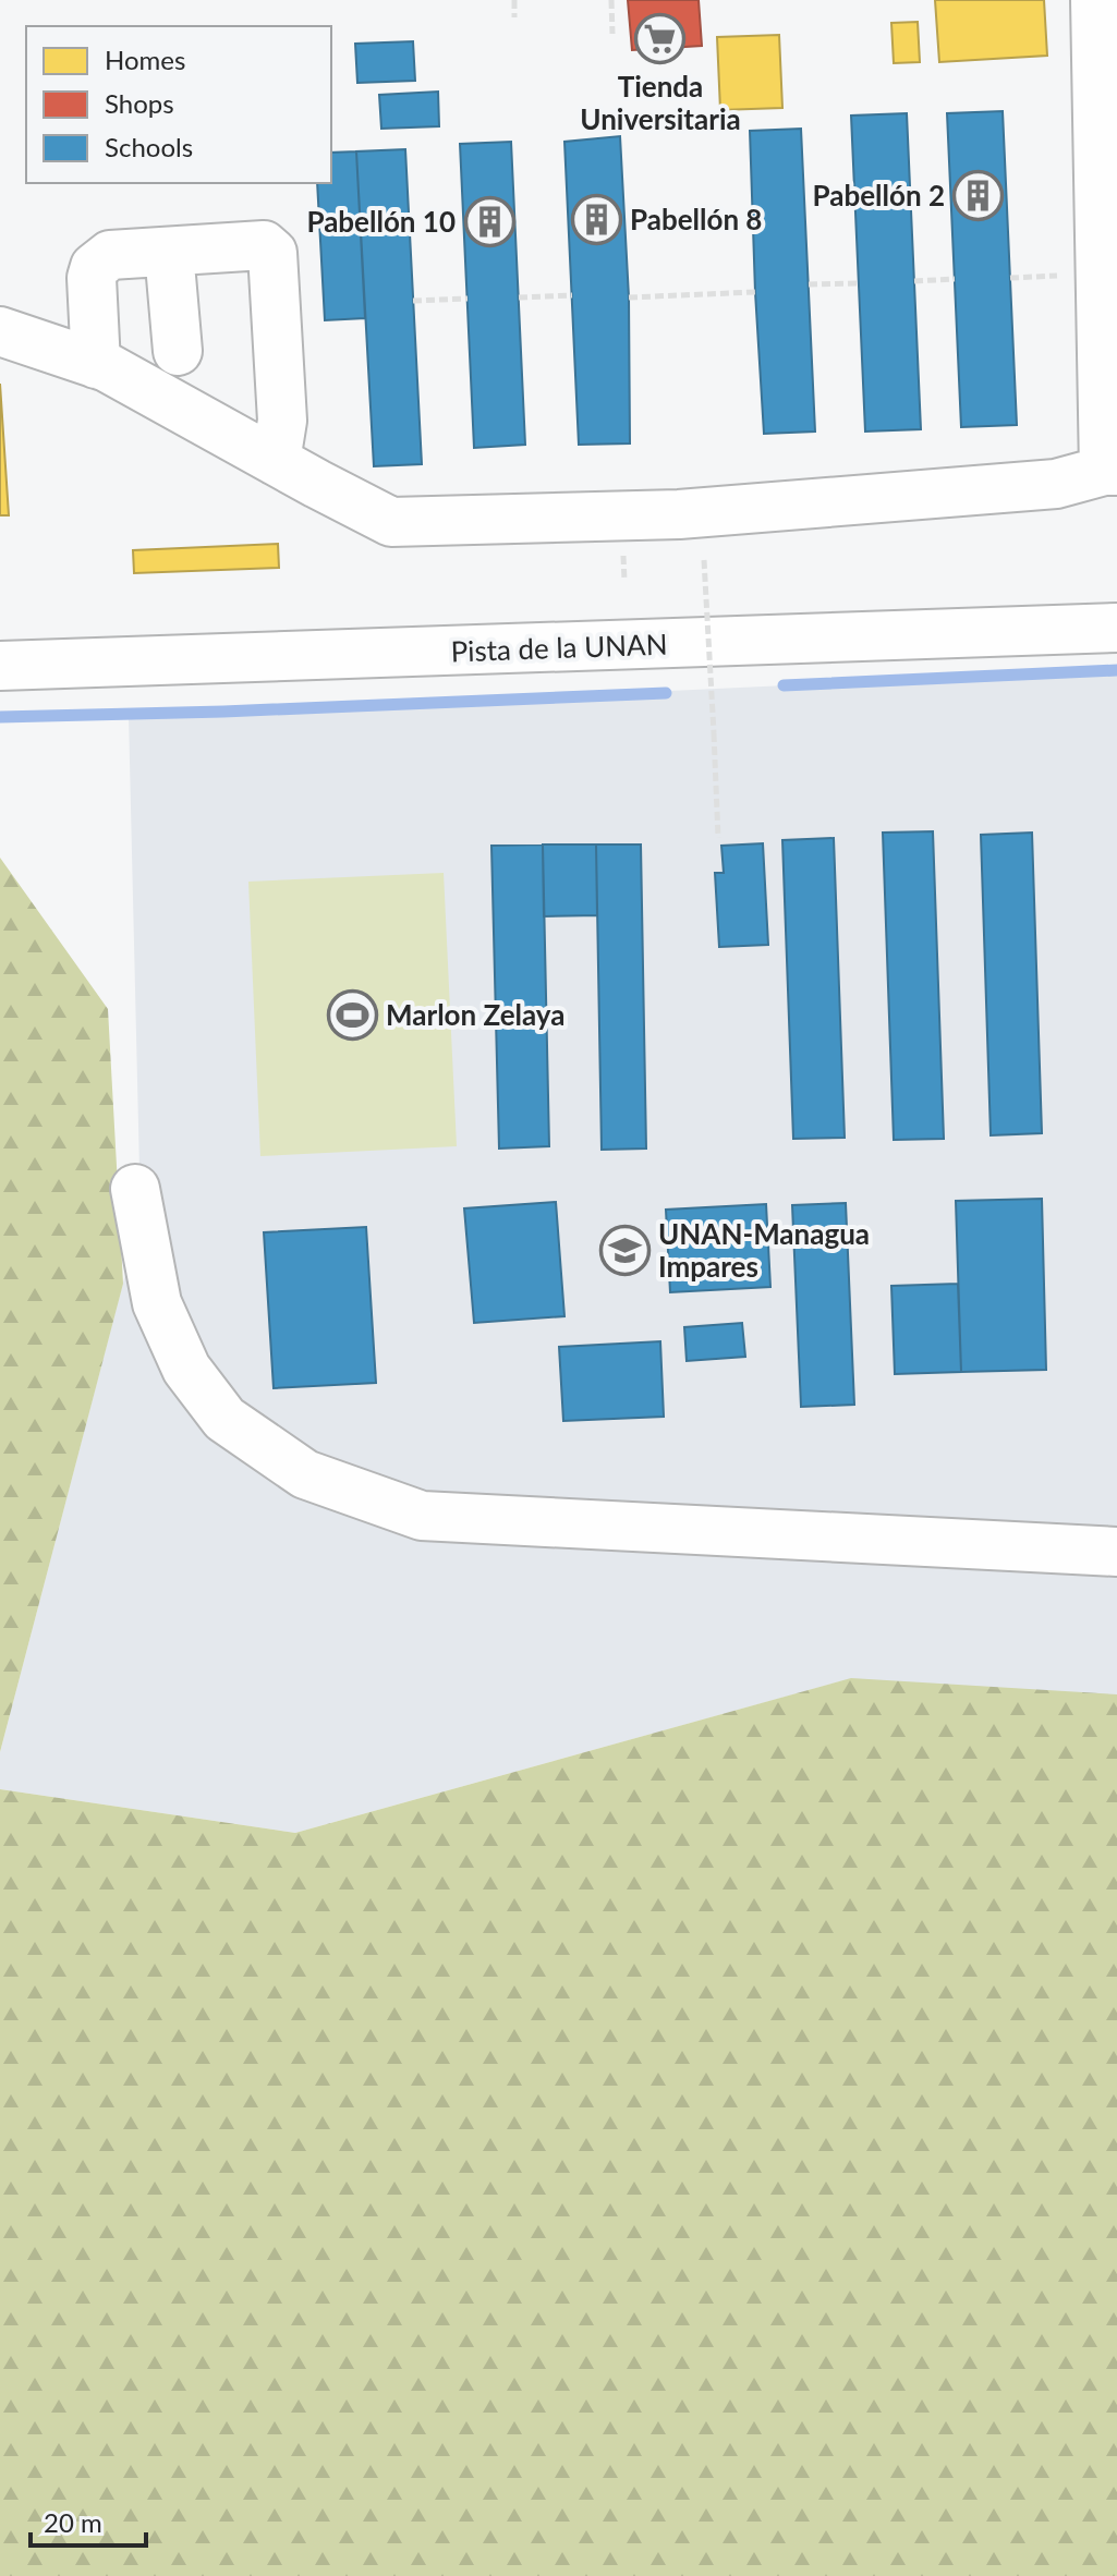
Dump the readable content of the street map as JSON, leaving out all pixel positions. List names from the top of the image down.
{
  "streets": {
    "street": ["Pista de la UNAN"]
  },
  "places": {
    "supermarket": ["Tienda Universitaria"],
    "building": ["Pabellón 2", "Pabellón 8", "Pabellón 10"],
    "sports": ["Marlon Zelaya"],
    "school or university": ["UNAN-Managua Impares"]
  },
  "legend": ["Homes", "Shops", "Schools"],
  "scale_bar": "20 m"
}
